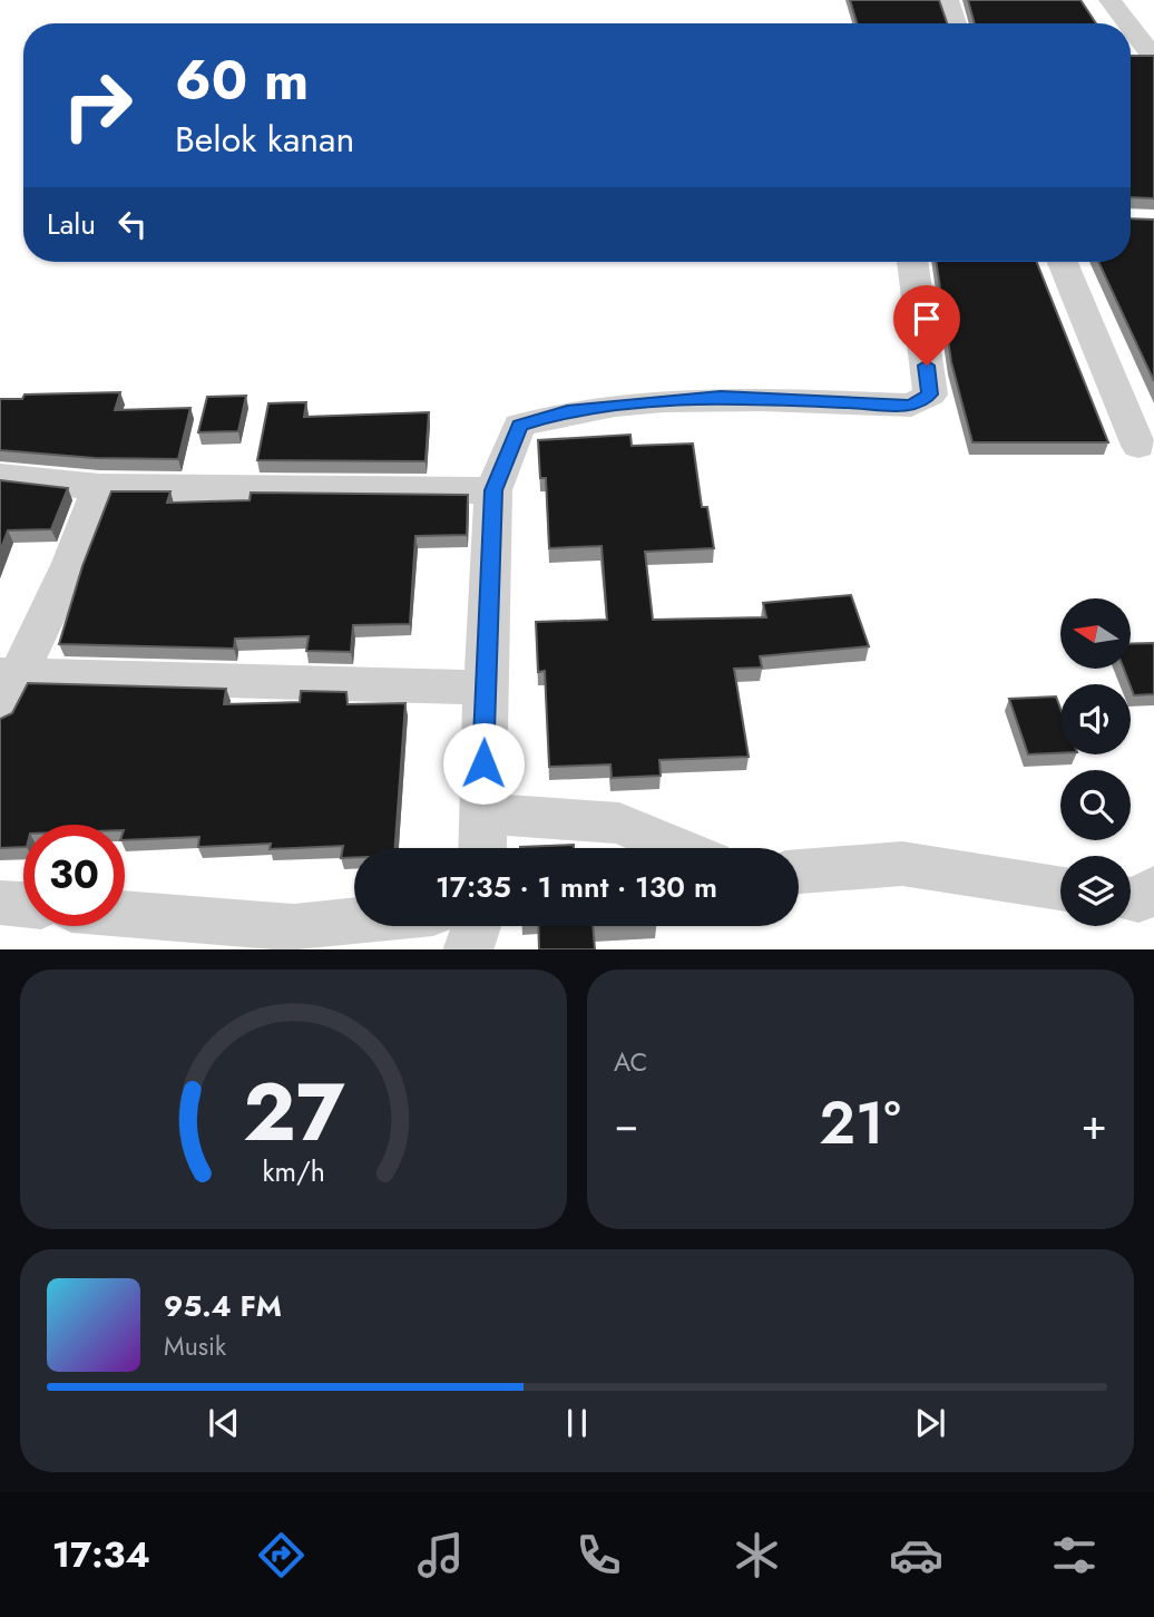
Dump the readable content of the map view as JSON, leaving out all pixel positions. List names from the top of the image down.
{
  "north": "left",
  "page": {
    "turn": ["60 m", "Belok kanan"],
    "then": "Lalu",
    "limit": "30",
    "trip": "17:35 · 1 mnt · 130 m",
    "tile": "AC",
    "heat": ["−", "21°", "+"],
    "song": ["95.4 FM", "Musik"],
    "tabs": "17:34",
    "gauge": ["27", "km/h"]
  }
}
